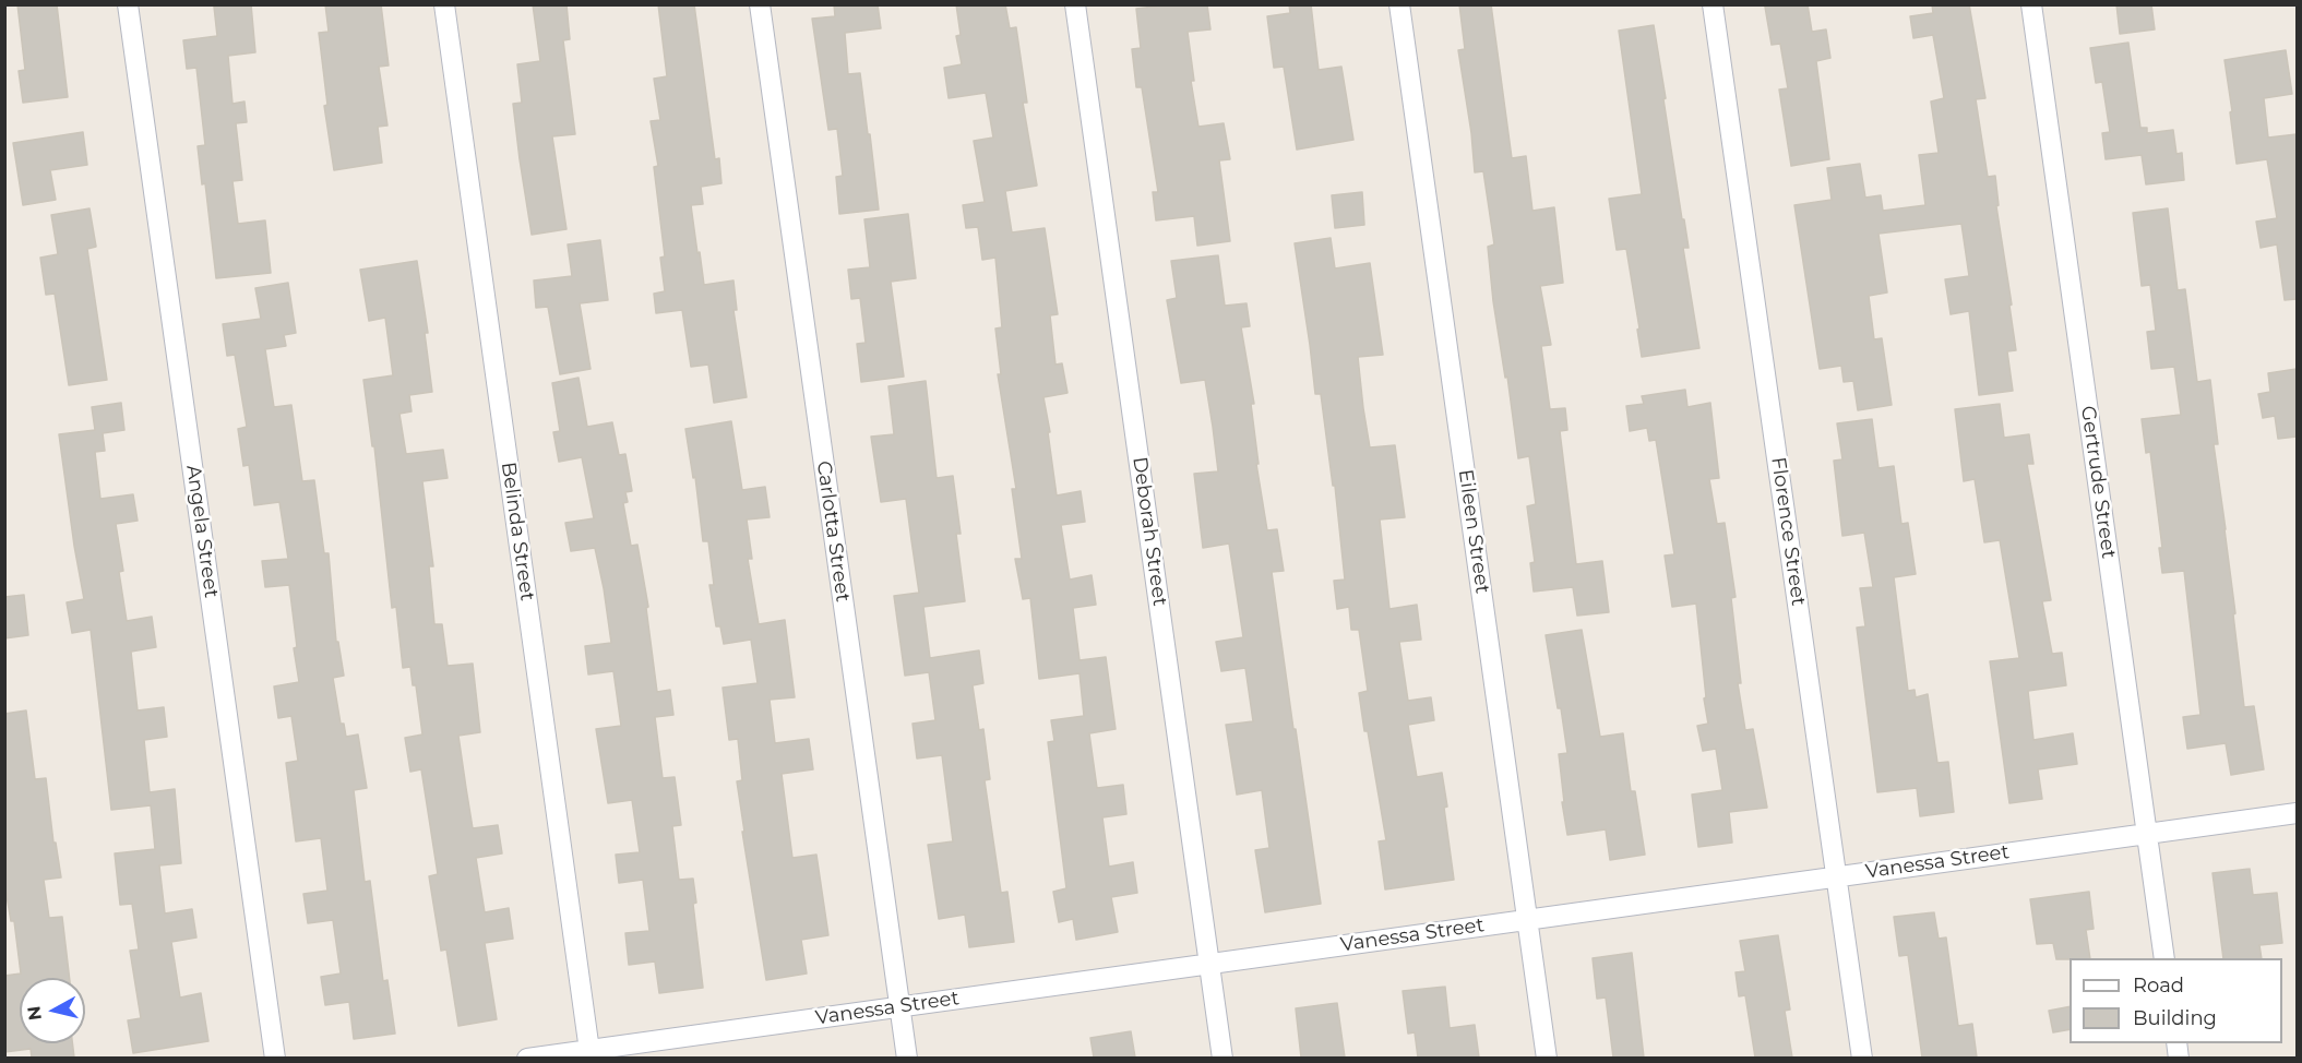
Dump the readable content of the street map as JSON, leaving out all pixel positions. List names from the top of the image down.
{
  "streets": {
    "street": [
      "Gertrude Street",
      "Angela Street",
      "Belinda Street",
      "Carlotta Street",
      "Deborah Street",
      "Eileen Street",
      "Florence Street",
      "Vanessa Street"
    ]
  },
  "crossings": [
    ["Gertrude Street", "Vanessa Street"],
    ["Belinda Street", "Vanessa Street"],
    ["Carlotta Street", "Vanessa Street"],
    ["Deborah Street", "Vanessa Street"],
    ["Eileen Street", "Vanessa Street"],
    ["Florence Street", "Vanessa Street"]
  ],
  "legend": ["Road", "Building"],
  "north": "left"
}
